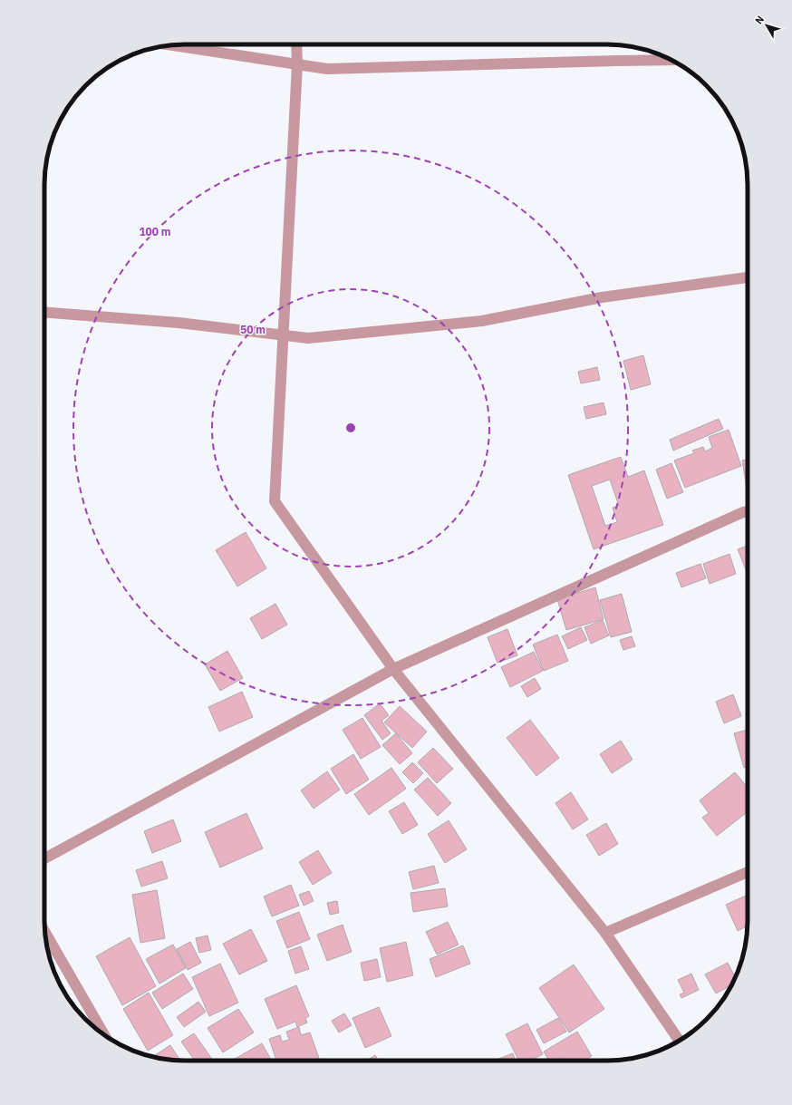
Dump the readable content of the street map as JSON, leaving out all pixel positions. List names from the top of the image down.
{
  "north": "top left",
  "rings": ["100 m", "50 m"]
}
